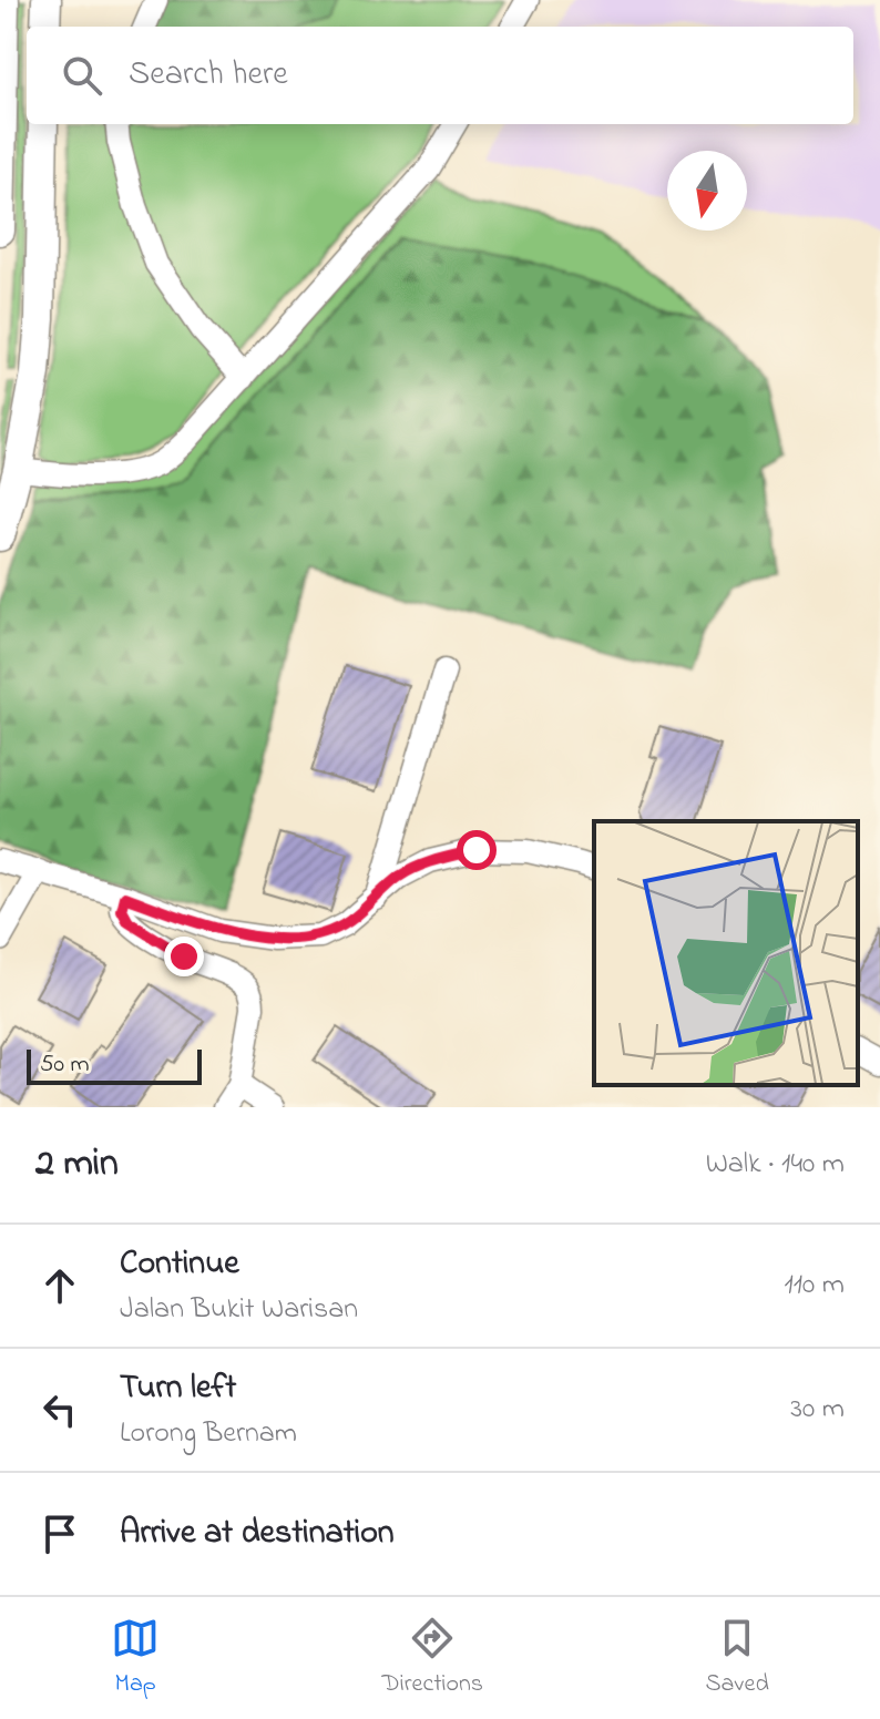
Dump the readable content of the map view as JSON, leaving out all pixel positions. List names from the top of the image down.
{
  "scale_bar": "50 m",
  "north": "bottom",
  "page": {
    "search": "Search here",
    "scale": "50 m",
    "heading": ["2 min", "Walk · 140 m"],
    "list": [
      ["Continue", "Jalan Bukit Warisan", "110 m"],
      ["Turn left", "Lorong Bernam", "30 m"],
      "Arrive at destination"
    ],
    "nav": ["Map", "Directions", "Saved"]
  }
}
